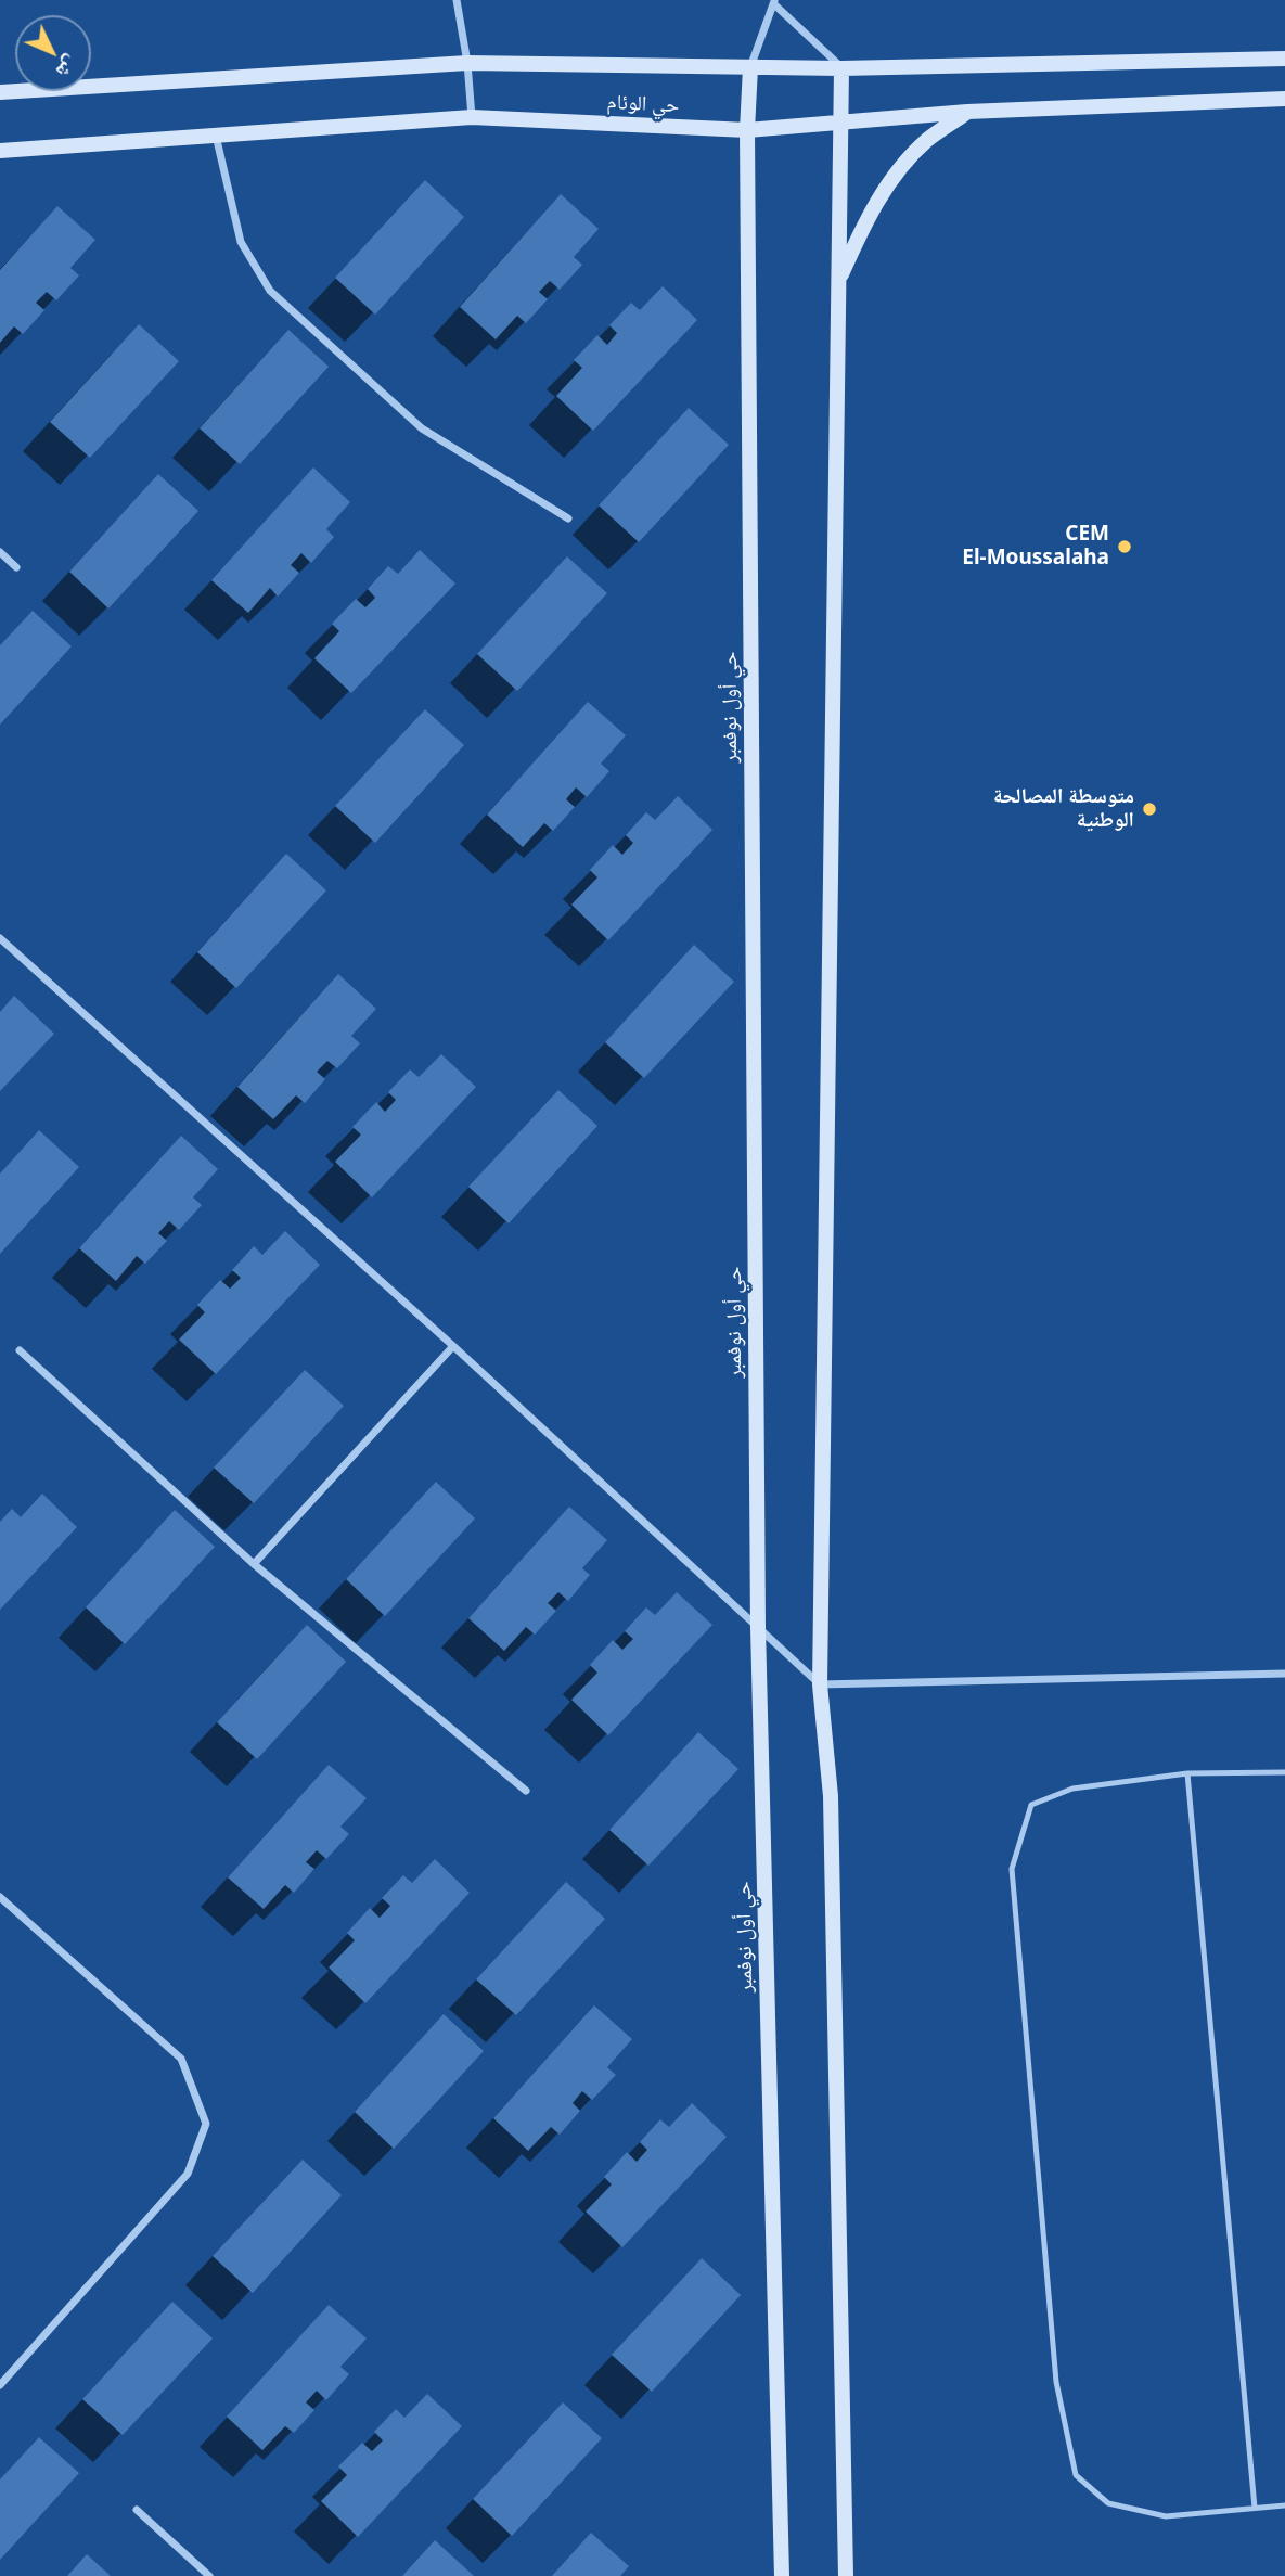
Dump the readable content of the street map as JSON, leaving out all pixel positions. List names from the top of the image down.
{
  "streets": {
    "street": ["حي الوئام", "حي أول نوفمبر"]
  },
  "crossings": [
    ["حي الوئام", "حي أول نوفمبر"]
  ],
  "places": ["CEM El-Moussalaha", "متوسطة المصالحة الوطنية"],
  "north": "bottom right"
}
